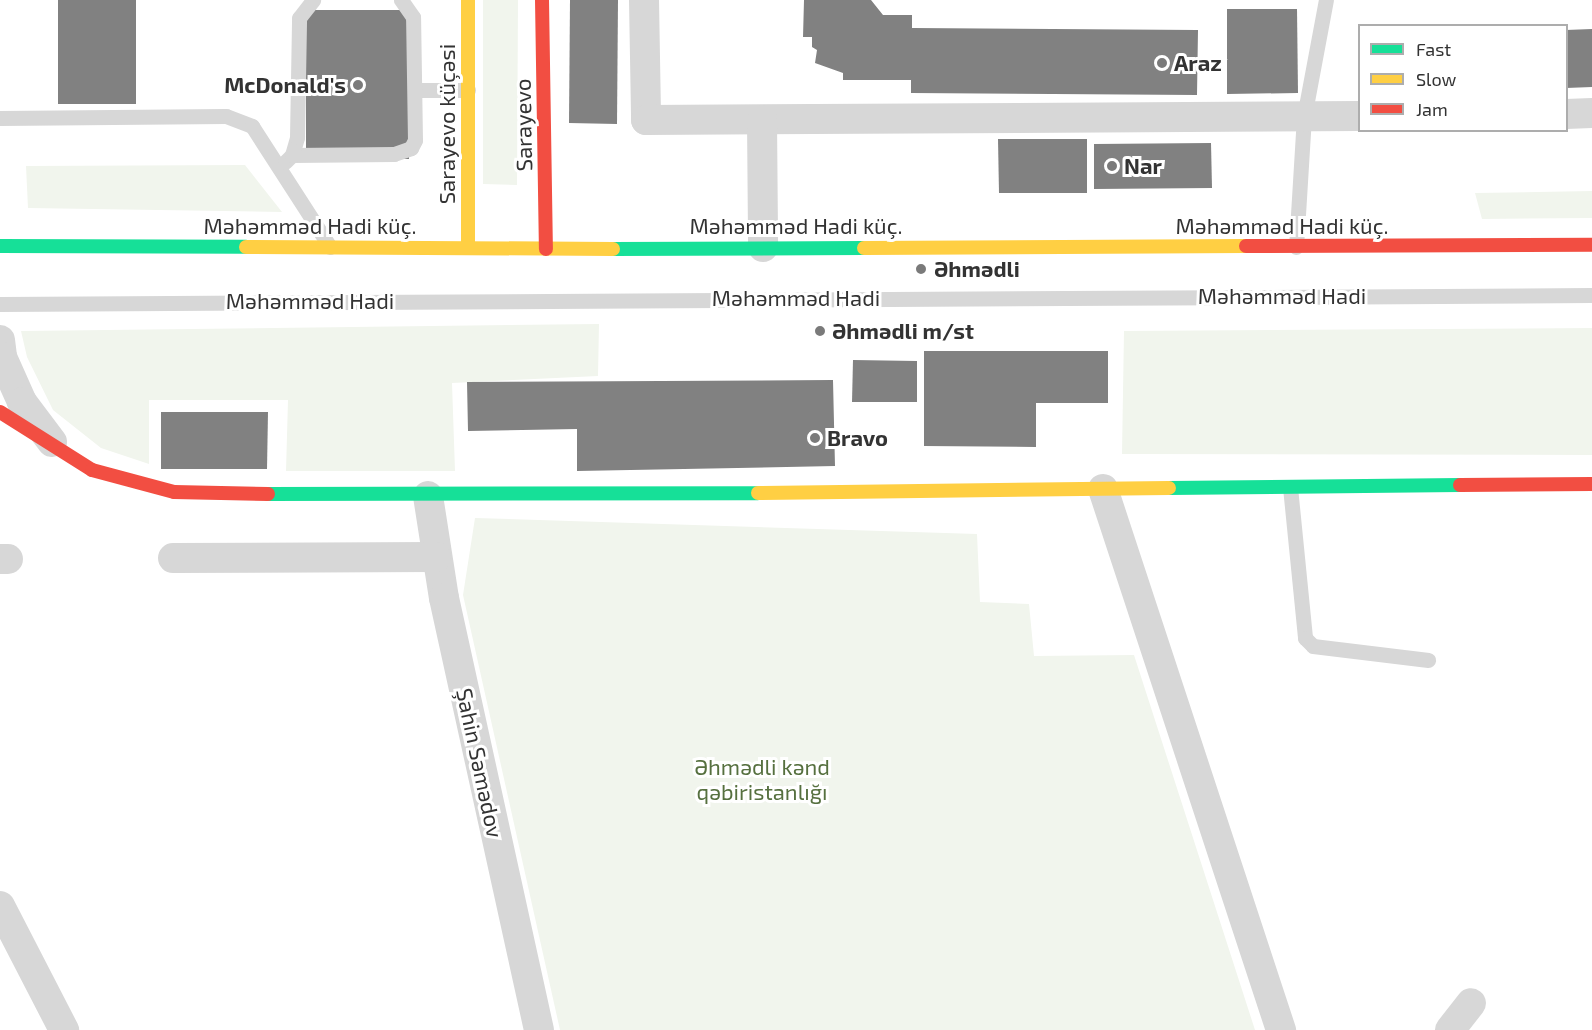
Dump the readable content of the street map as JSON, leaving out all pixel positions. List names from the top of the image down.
{
  "streets": {
    "main road": ["Sarayevo küçəsi", "Sarayevo", "Məhəmməd Hadi küç."],
    "street": ["Şahin Səmədov"],
    "lane": ["Məhəmməd Hadi"]
  },
  "crossings": [
    ["Sarayevo küçəsi", "Məhəmməd Hadi küç."],
    ["Sarayevo", "Məhəmməd Hadi küç."]
  ],
  "parks": ["Əhmədli kənd qəbiristanlığı"],
  "places": [
    "Araz",
    "McDonald's",
    "Nar",
    "Əhmədli",
    "Əhmədli m/st",
    "Bravo"
  ],
  "legend": ["Fast", "Slow", "Jam"]
}
